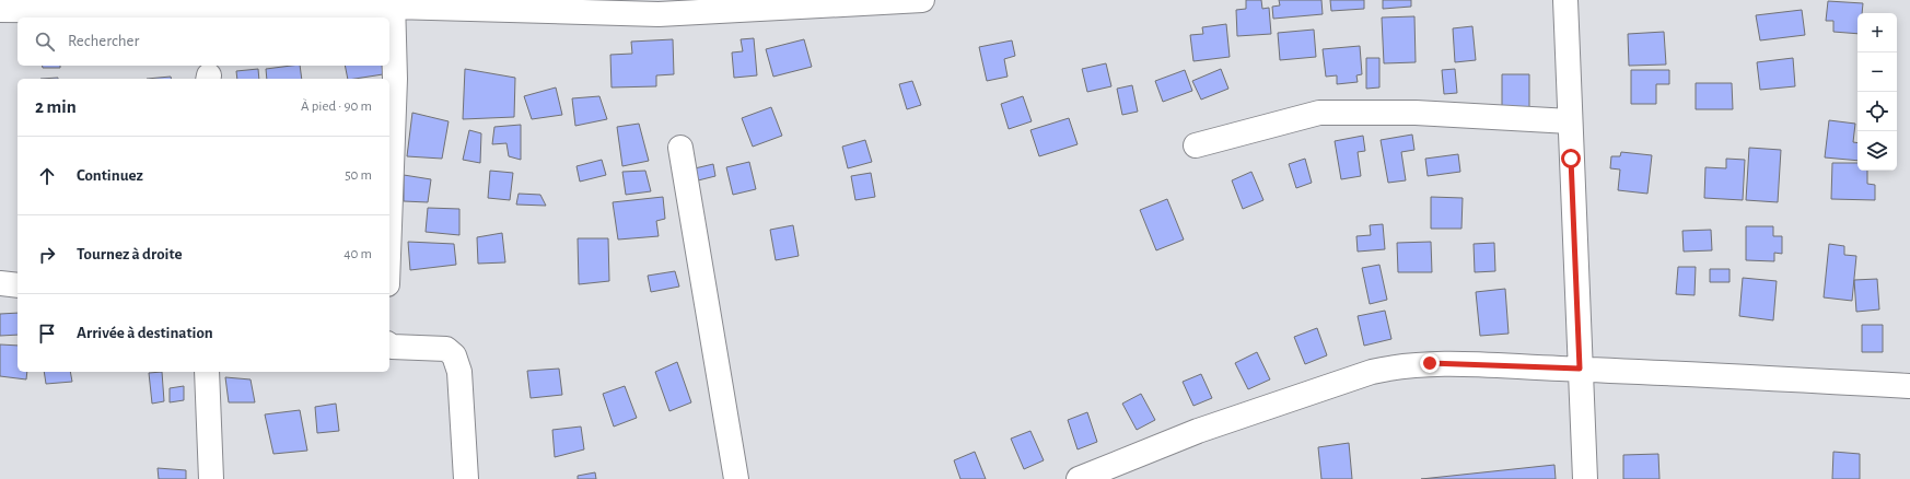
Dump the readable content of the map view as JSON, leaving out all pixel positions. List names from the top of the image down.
{
  "page": {
    "map_buttons": ["+", "−"],
    "search": "Rechercher",
    "heading": ["2 min", "À pied · 90 m"],
    "list": [
      ["Continuez", "50 m"],
      ["Tournez à droite", "40 m"],
      "Arrivée à destination"
    ]
  }
}
